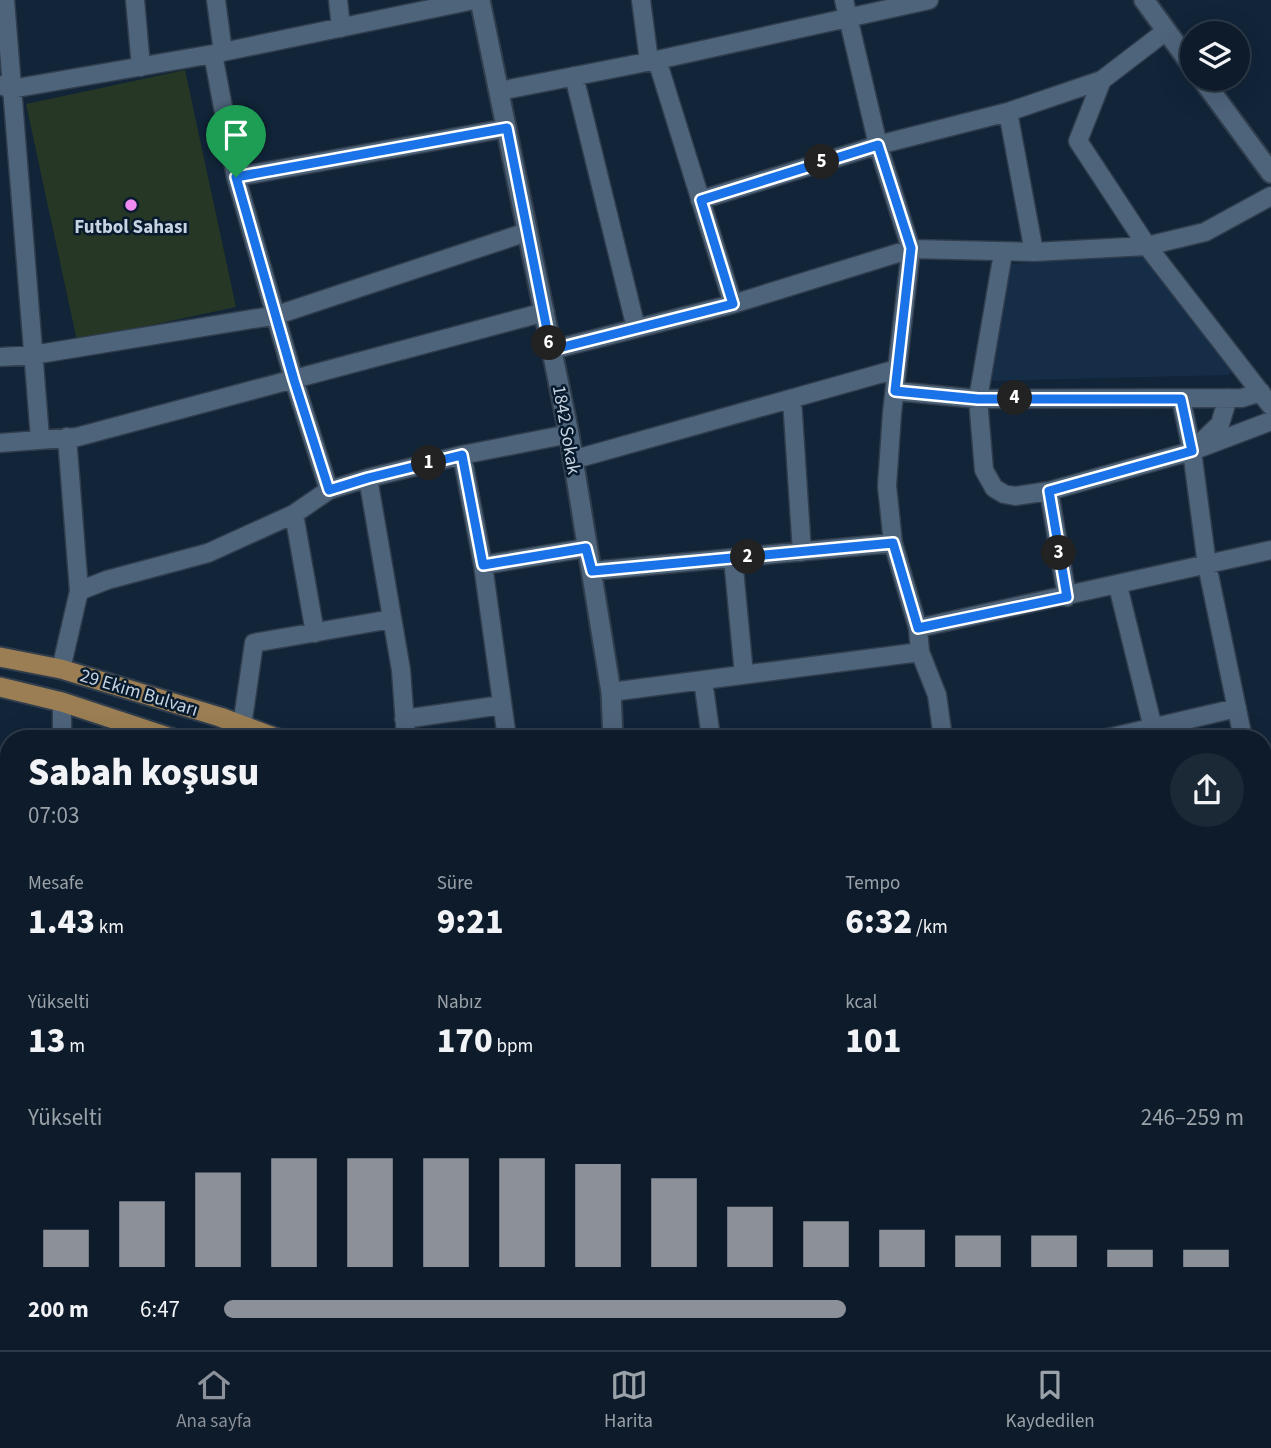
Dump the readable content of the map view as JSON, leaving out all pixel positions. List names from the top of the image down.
{
  "streets": {
    "main road": ["29 Ekim Bulvarı"],
    "street": ["1842 Sokak"]
  },
  "places": ["Futbol Sahası"],
  "page": {
    "pins": [
      "5",
      "6",
      "4",
      "1",
      "3",
      "2"
    ],
    "heading": ["Sabah koşusu", "07:03"],
    "stats": [
      ["Mesafe", "1.43 km"],
      ["Süre", "9:21"],
      ["Tempo", "6:32 /km"],
      ["Yükselti", "13 m"],
      ["Nabız", "170 bpm"],
      ["kcal", "101"]
    ],
    "chart": ["Yükselti", "246–259 m"],
    "list": [
      {
        "name": "200 m",
        "note": "6:47"
      }
    ],
    "tabs": ["Ana sayfa", "Harita", "Kaydedilen"]
  }
}
